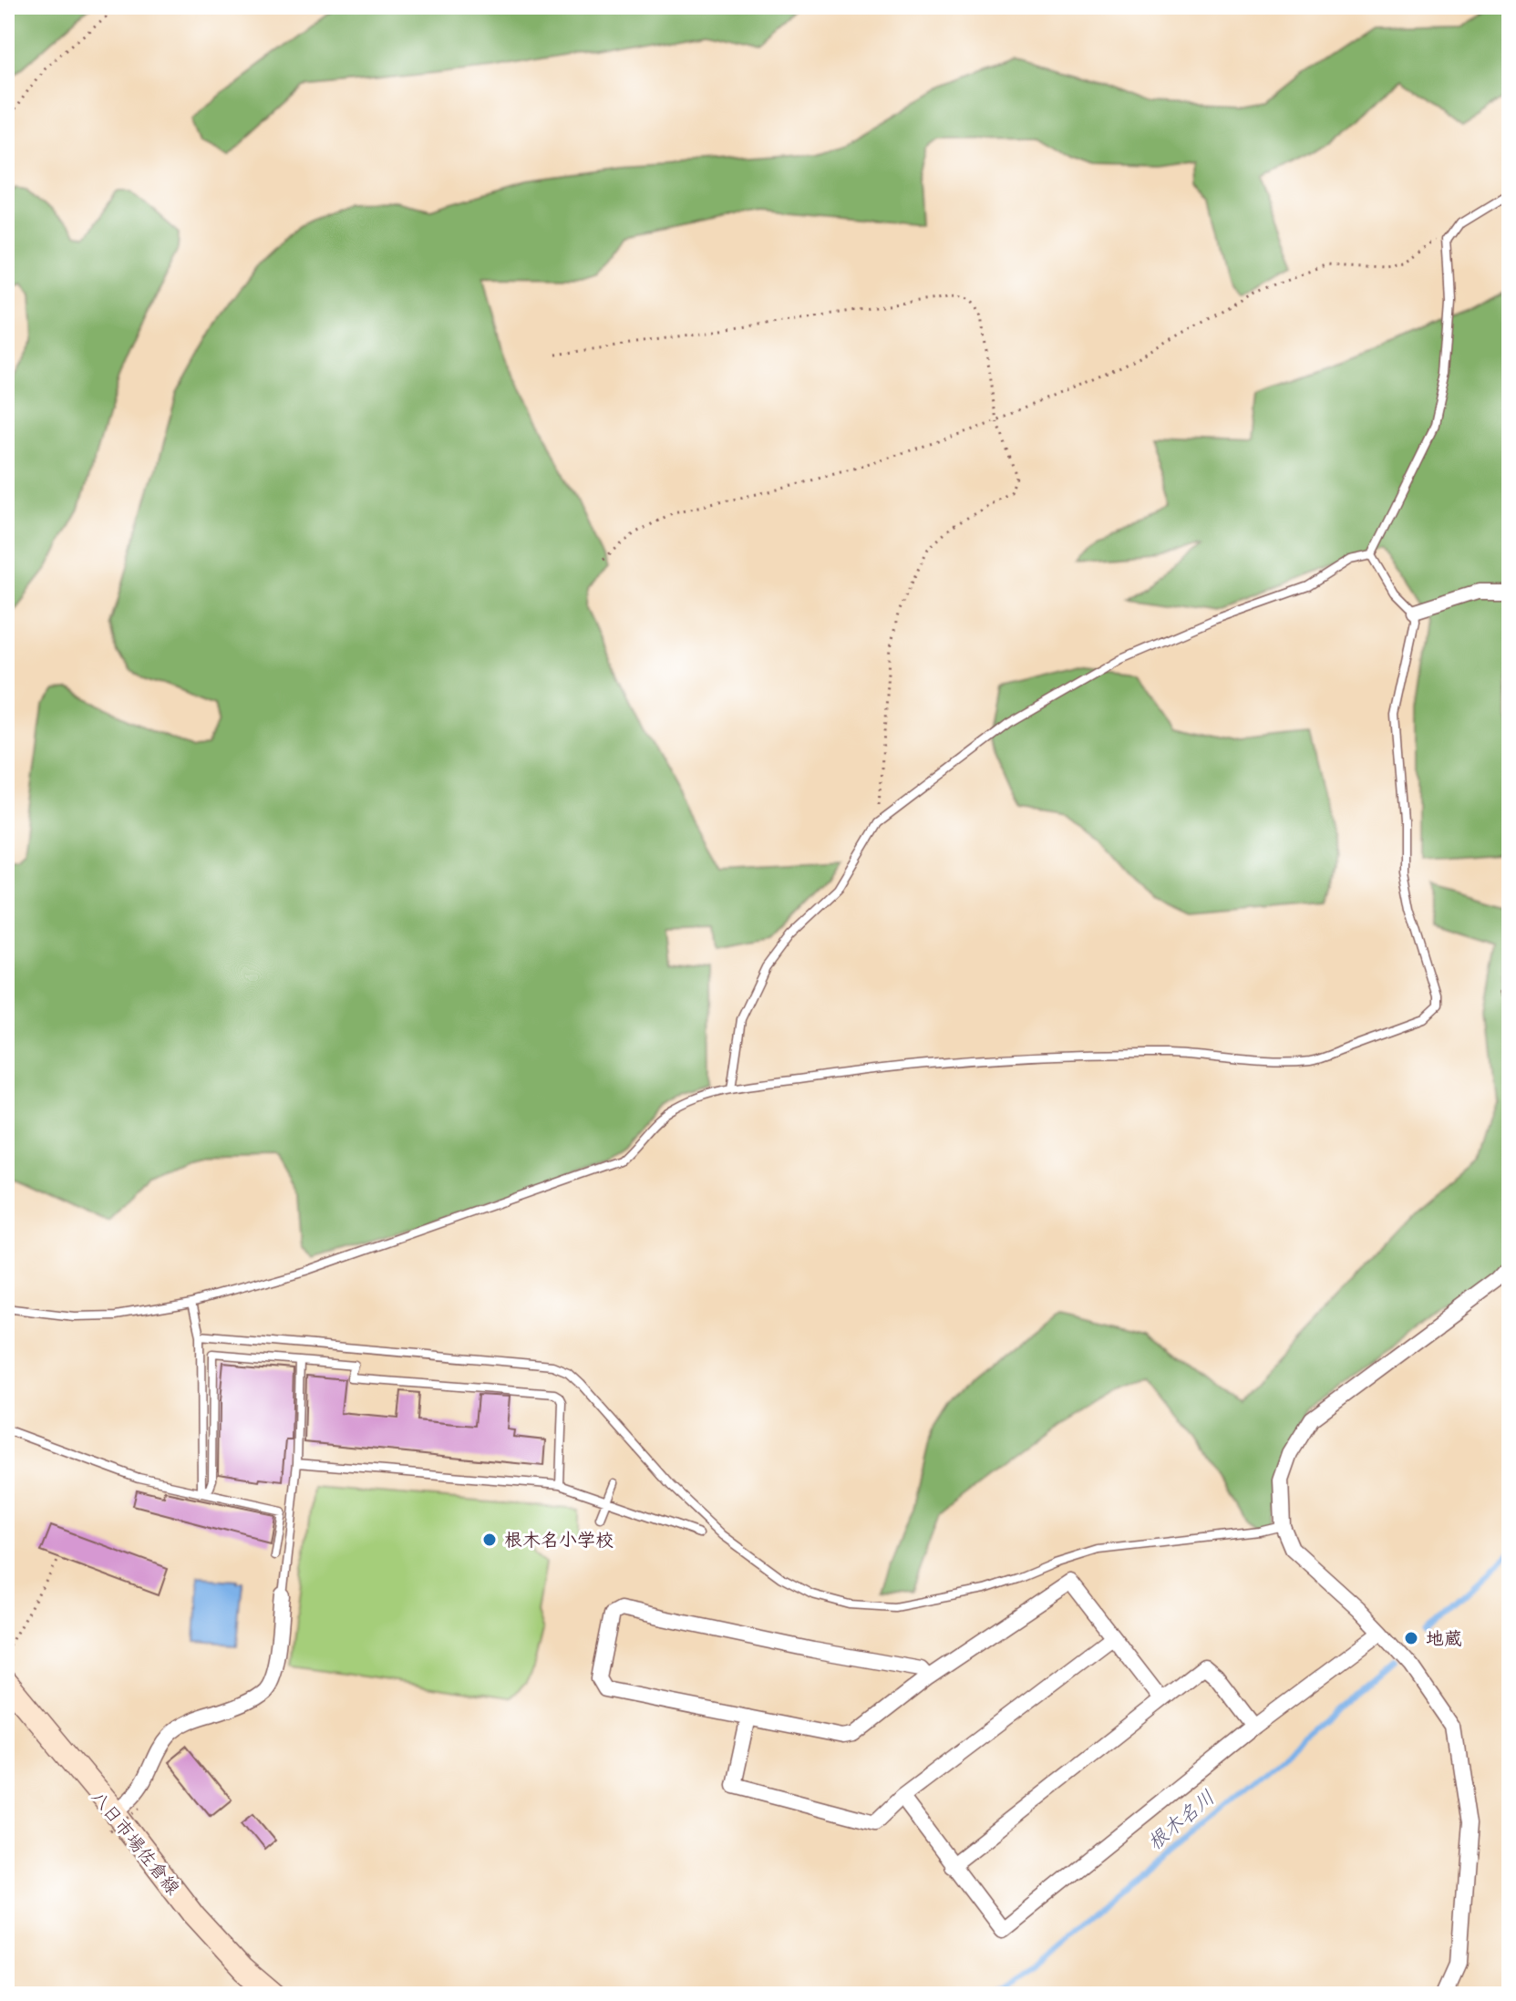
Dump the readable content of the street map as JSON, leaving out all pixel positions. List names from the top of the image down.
{
  "streets": {
    "main road": ["八日市場佐倉線"]
  },
  "water": ["根木名川"],
  "places": ["根木名小学校", "地蔵"]
}
